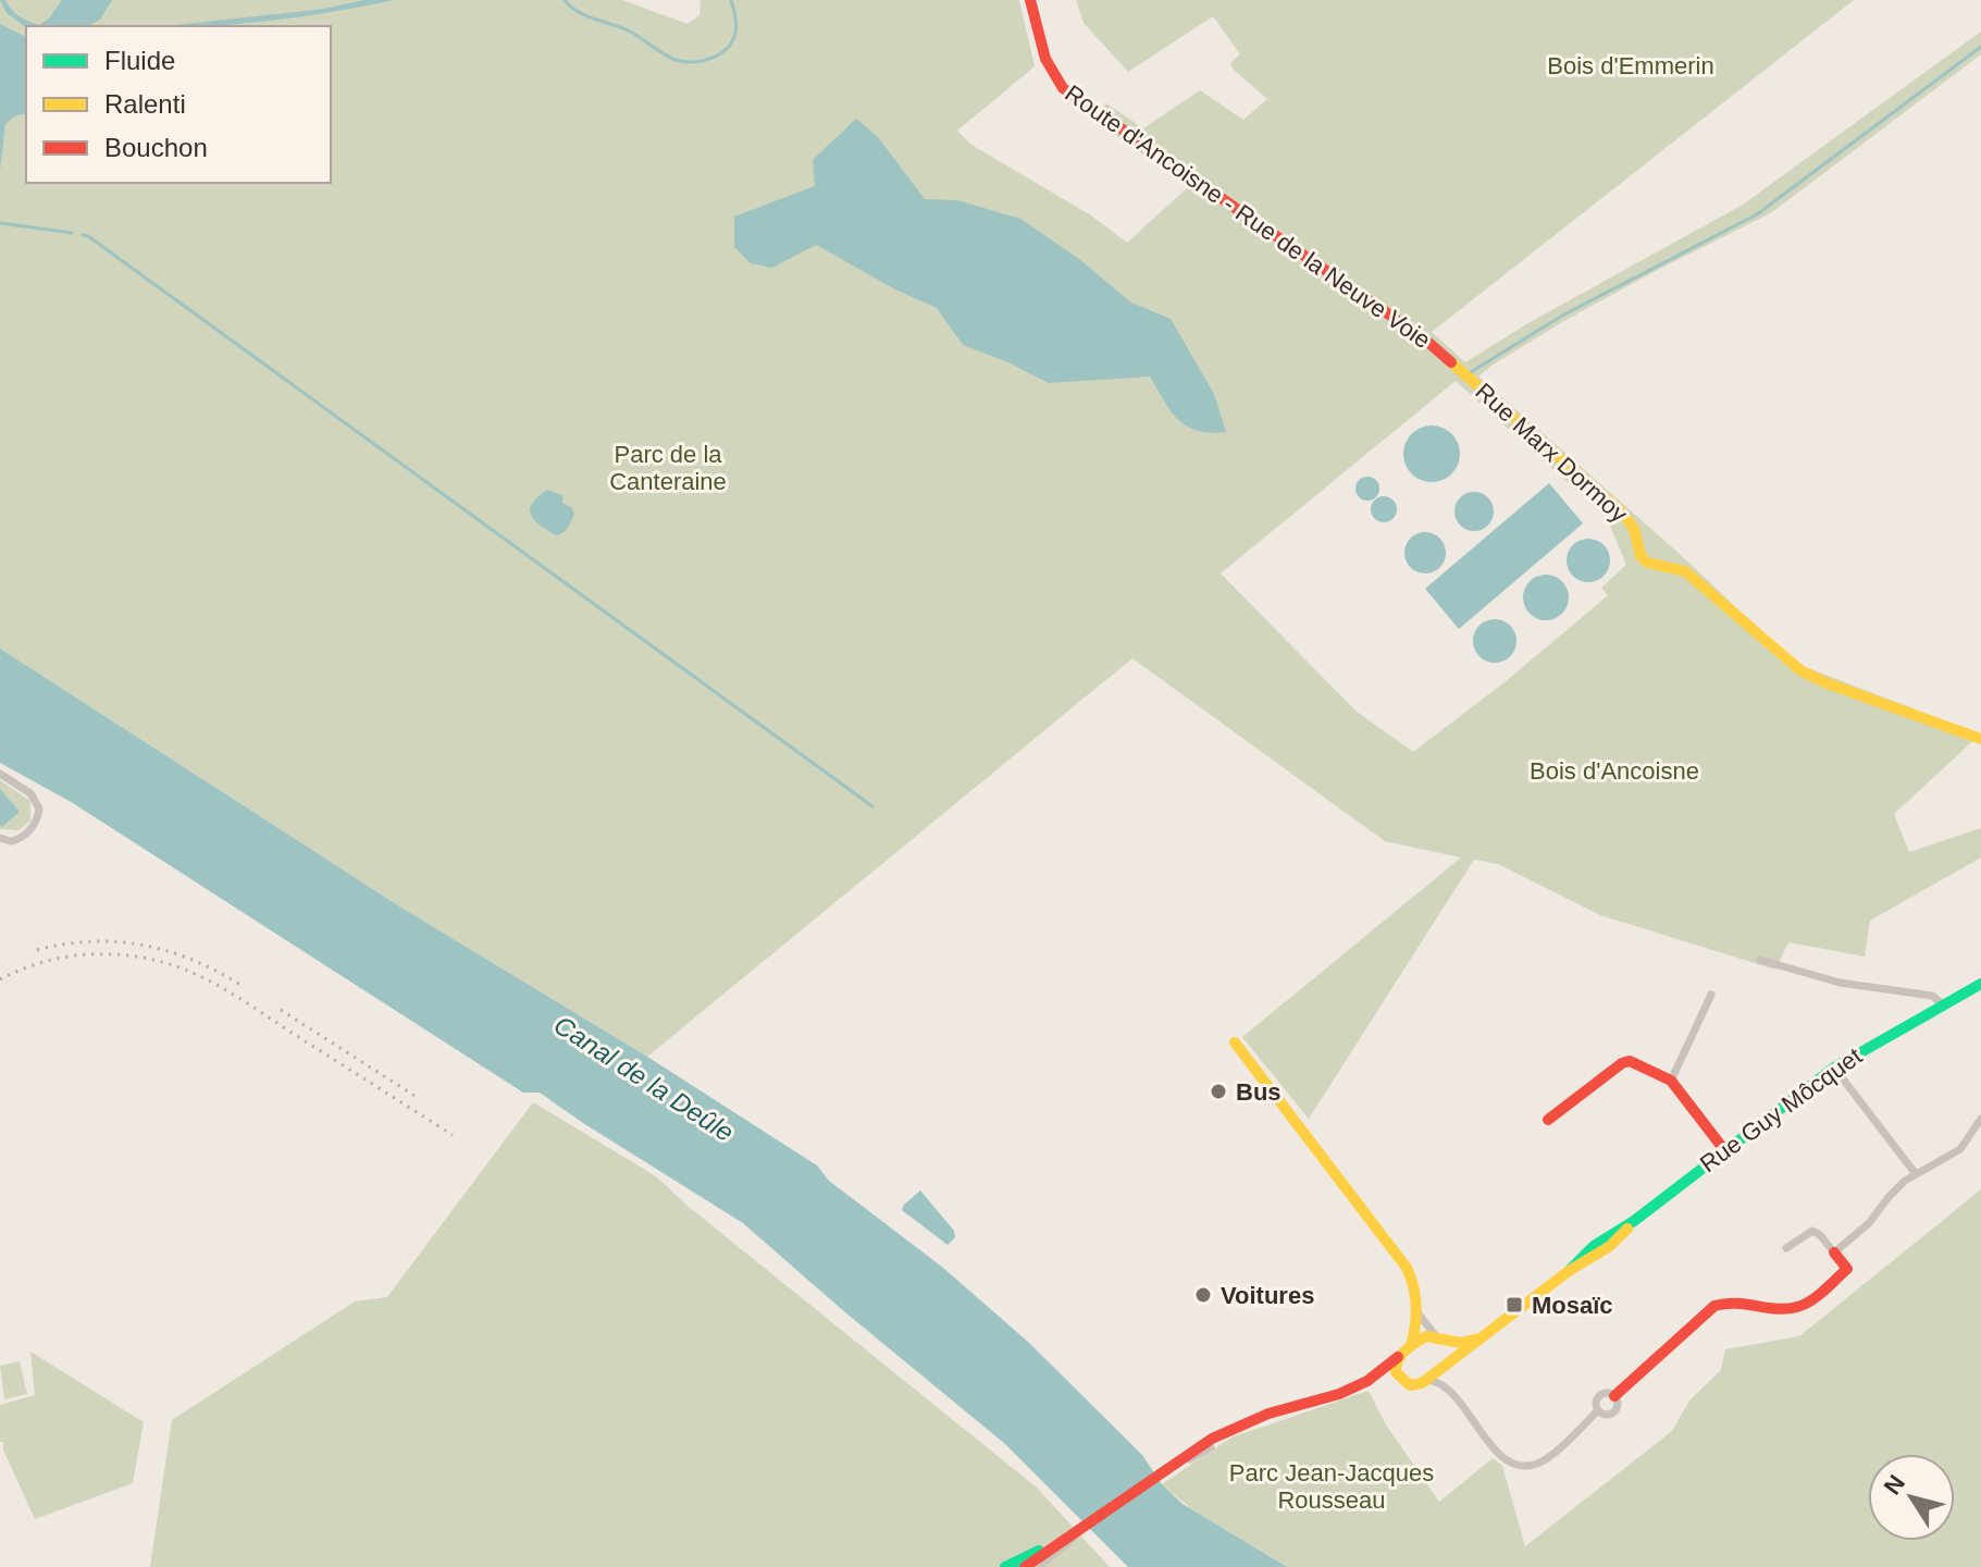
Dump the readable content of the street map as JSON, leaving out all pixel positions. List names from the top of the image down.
{
  "streets": {
    "street": ["Route d'Ancoisne - Rue de la Neuve Voie", "Rue Marx Dormoy", "Rue Guy Môcquet"]
  },
  "crossings": [
    ["Route d'Ancoisne - Rue de la Neuve Voie", "Rue Marx Dormoy"]
  ],
  "water": ["Canal de la Deûle"],
  "parks": [
    "Bois d'Emmerin",
    "Parc de la Canteraine",
    "Bois d'Ancoisne",
    "Parc Jean-Jacques Rousseau"
  ],
  "places": {
    "other": ["Bus", "Voitures"],
    "transit": ["Mosaïc"]
  },
  "legend": ["Fluide", "Ralenti", "Bouchon"],
  "north": "top left"
}
